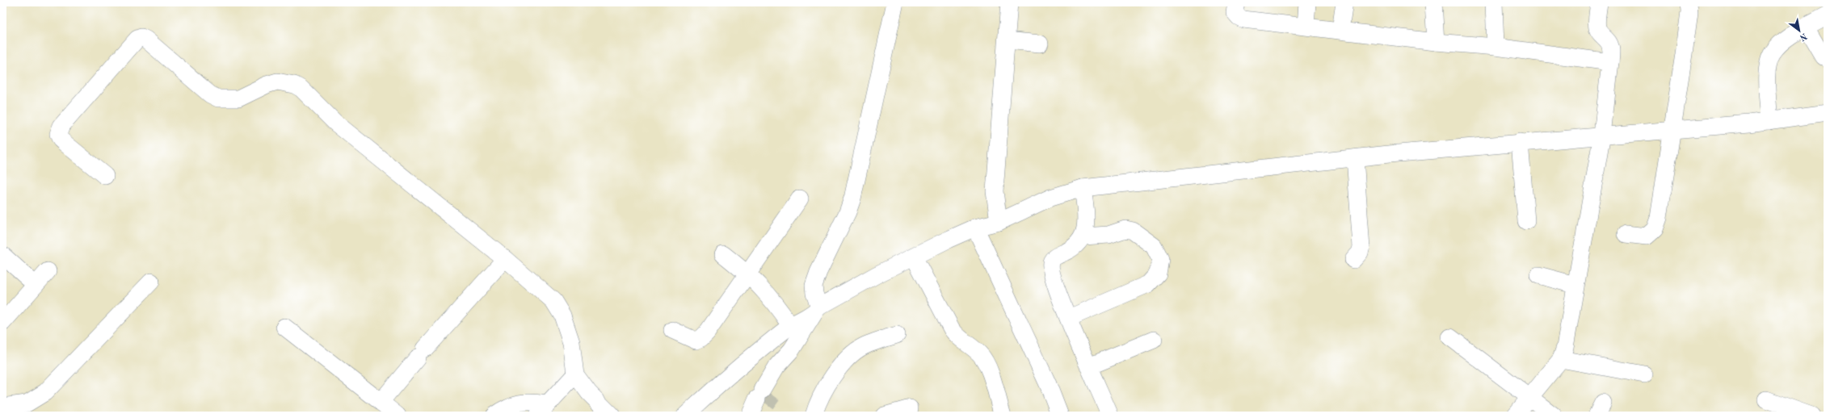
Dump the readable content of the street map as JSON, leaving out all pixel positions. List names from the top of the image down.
{
  "north": "bottom right"
}
